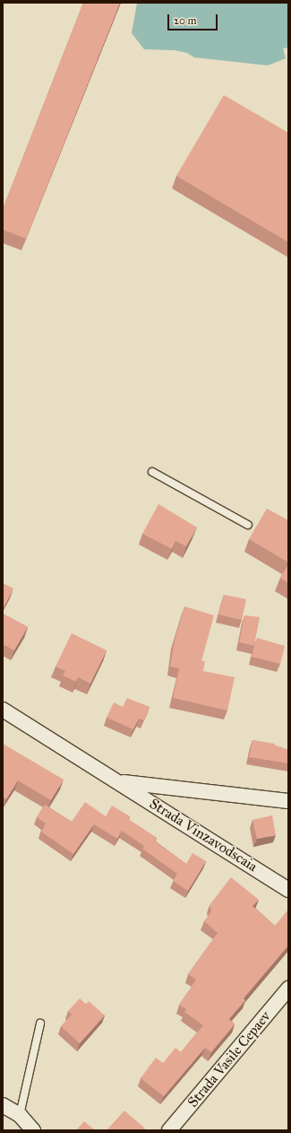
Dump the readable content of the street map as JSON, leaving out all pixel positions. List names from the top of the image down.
{
  "streets": {
    "street": ["Strada Vinzavodscaia", "Strada Vasile Cepaev"]
  },
  "scale_bar": "20 m"
}
